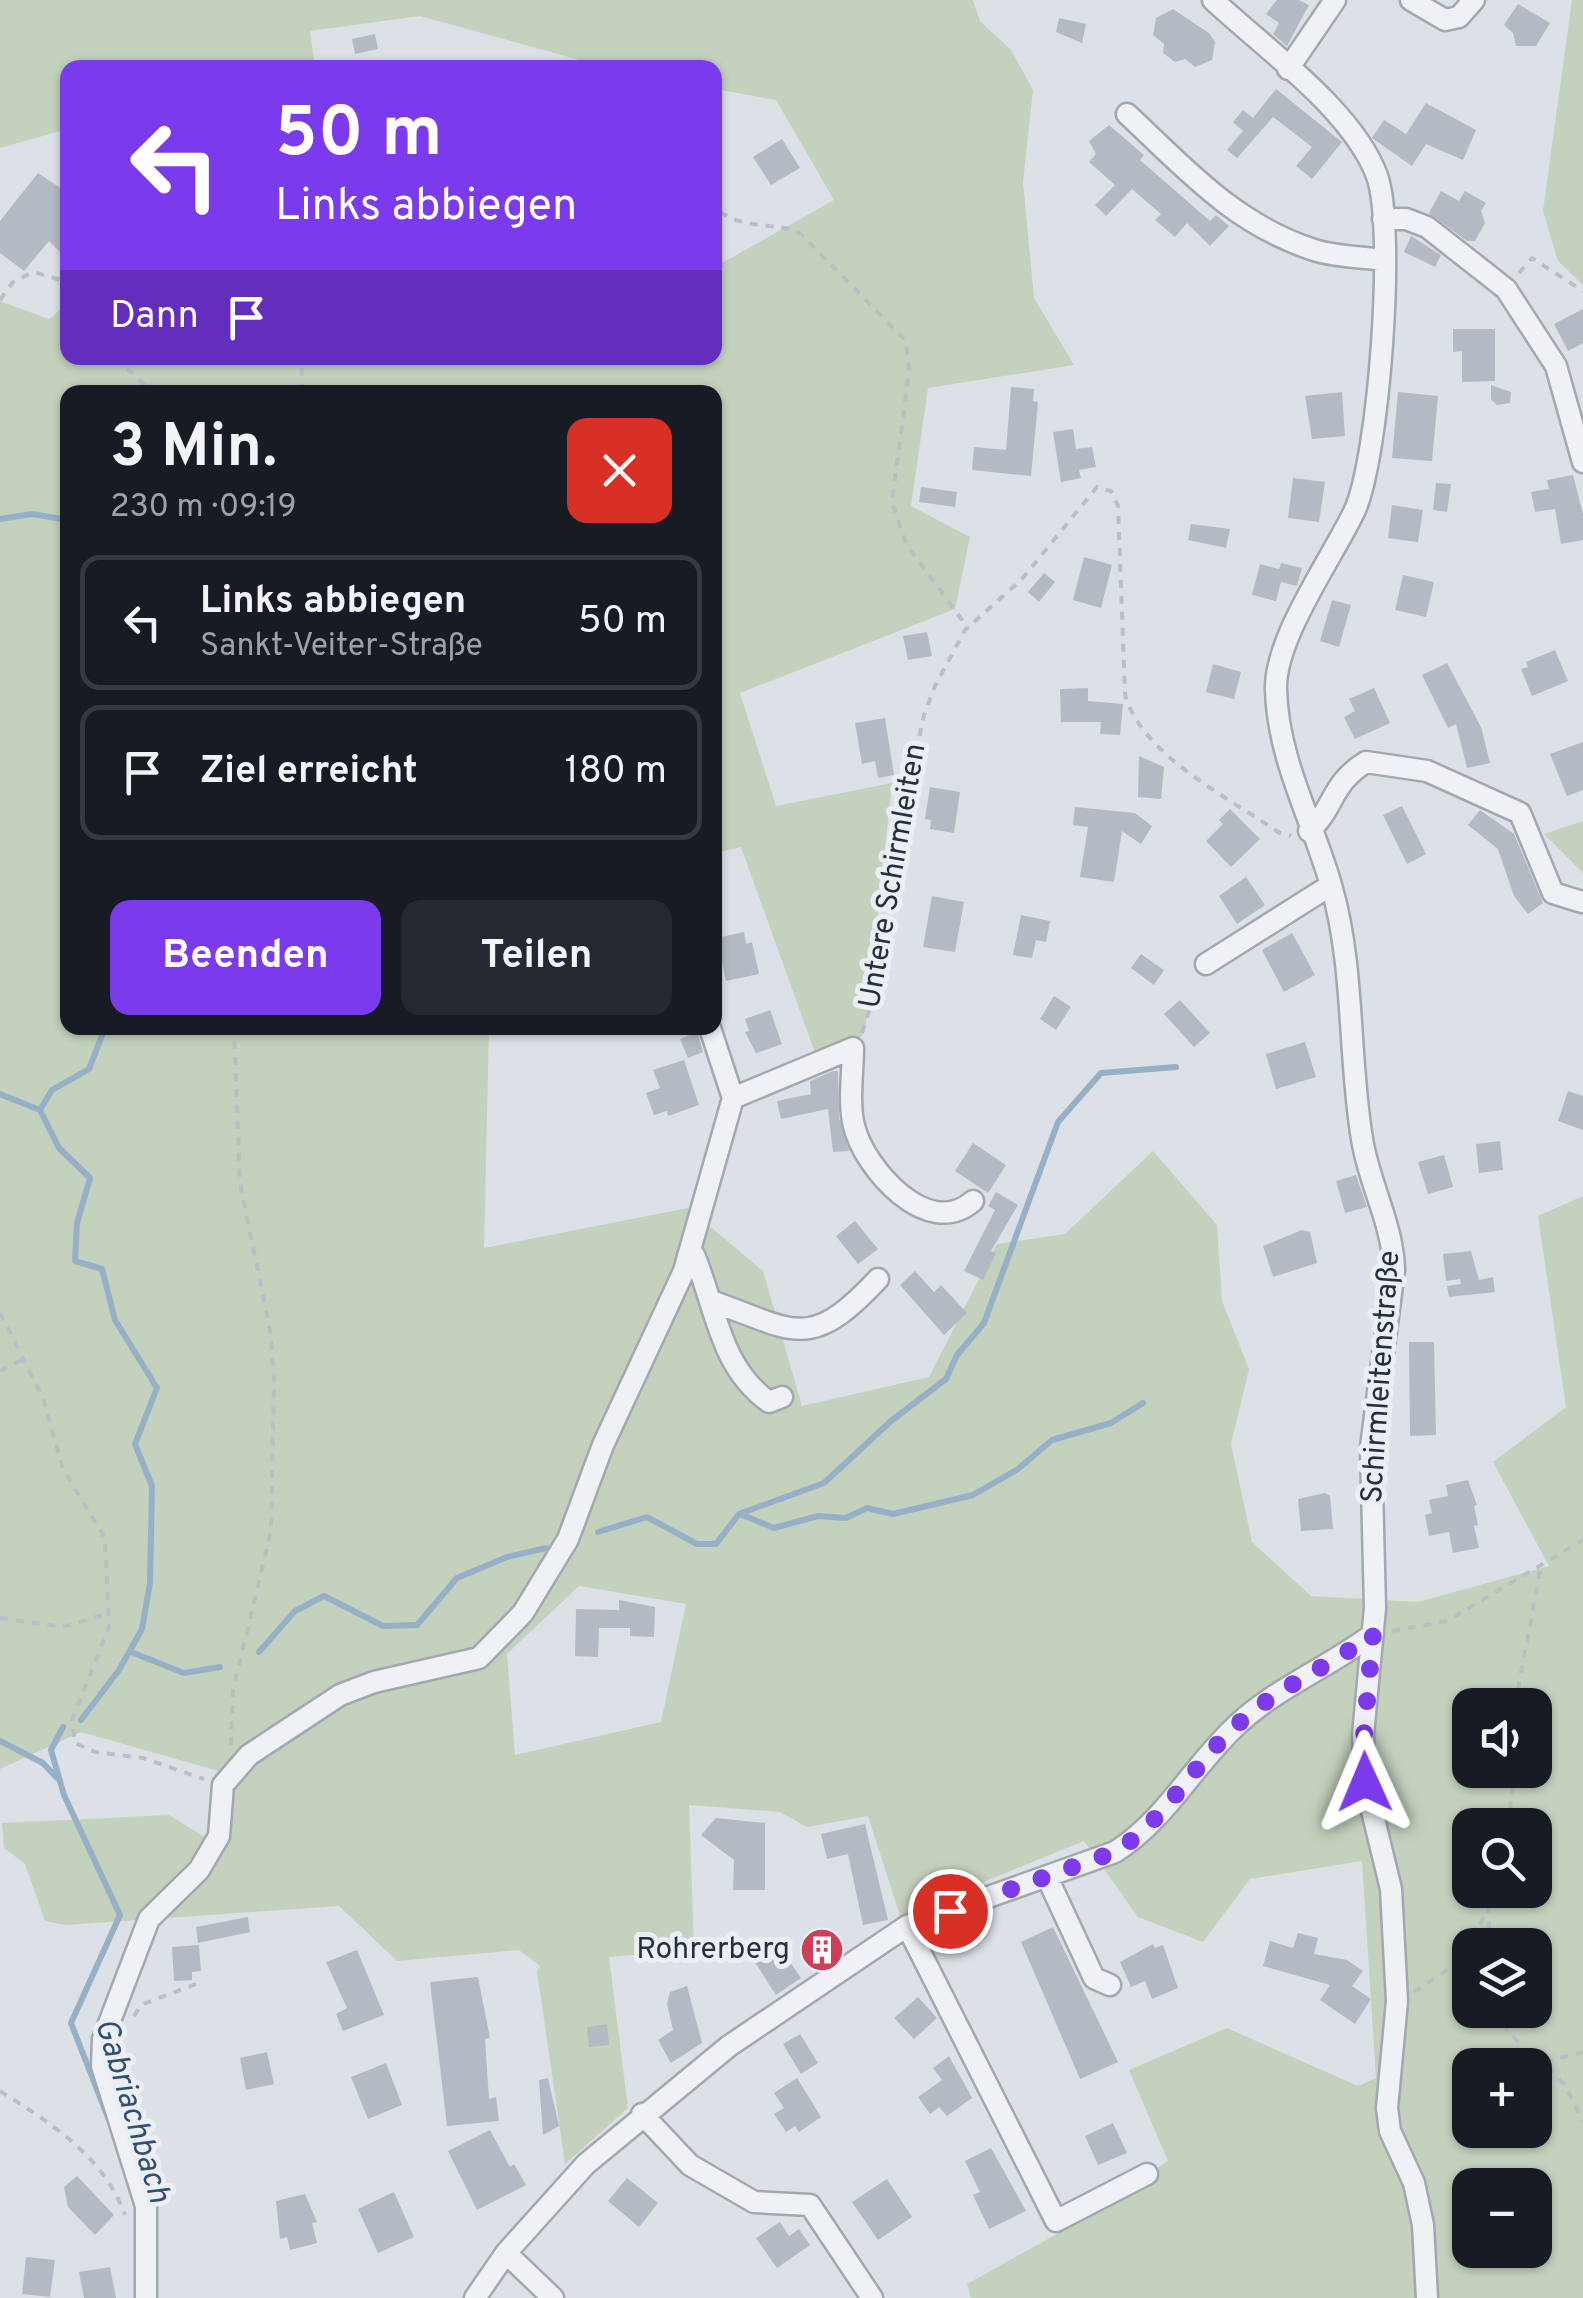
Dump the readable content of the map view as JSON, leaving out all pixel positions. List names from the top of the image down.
{
  "streets": {
    "street": ["Untere Schirmleiten", "Schirmleitenstraße"]
  },
  "crossings": [
    ["Untere Schirmleiten", "Schirmleitenstraße"]
  ],
  "water": ["Gabriachbach"],
  "places": {
    "building": ["Rohrerberg"]
  },
  "page": {
    "turn": ["50 m", "Links abbiegen"],
    "then": "Dann",
    "heading": ["3 Min.", "230 m · 09:19"],
    "list": [
      {
        "name": "Links abbiegen",
        "note": "Sankt-Veiter-Straße",
        "value": "50 m"
      },
      {
        "name": "Ziel erreicht",
        "value": "180 m"
      }
    ],
    "buttons": ["Beenden", "Teilen"],
    "map_buttons": ["+", "−"]
  }
}
